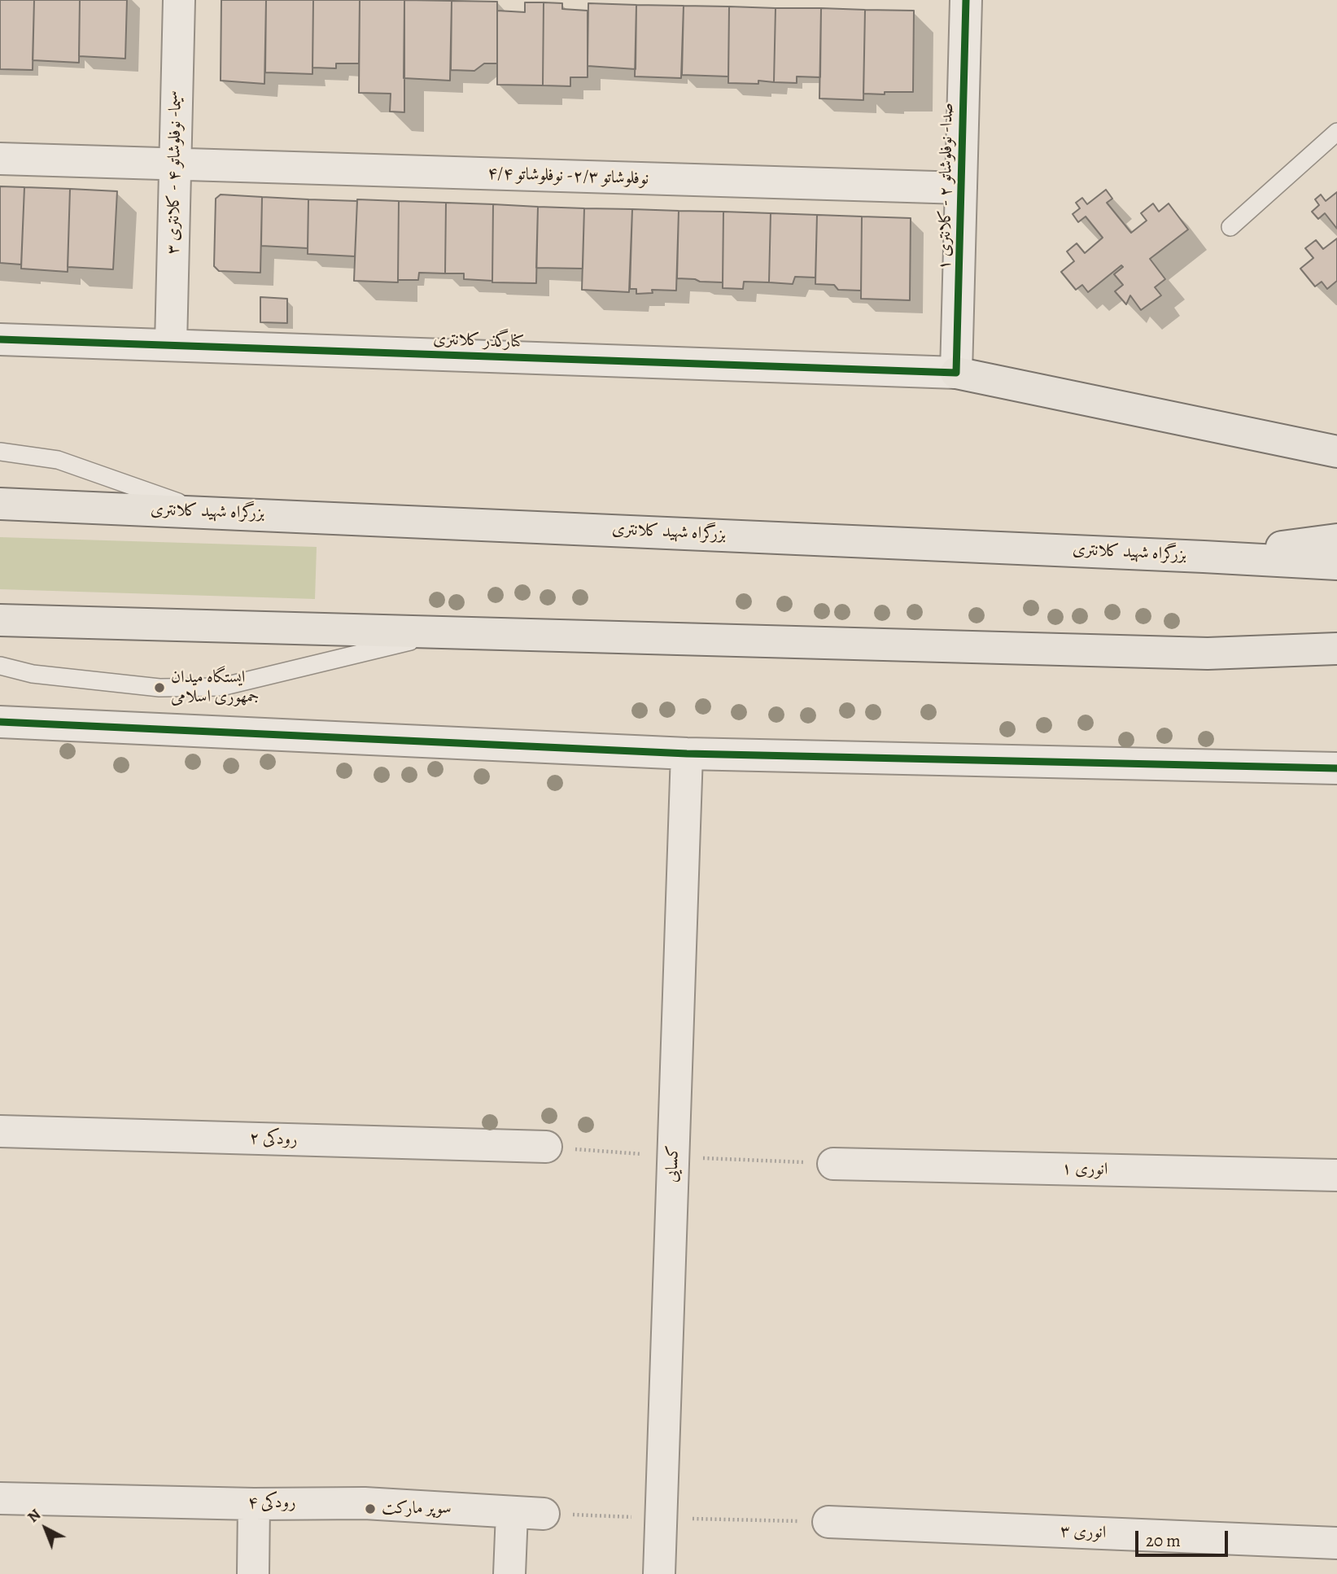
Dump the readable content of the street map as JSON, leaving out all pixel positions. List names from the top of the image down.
{
  "streets": {
    "highway": ["بزرگراه شهید کلانتری"],
    "street": [
      "سیما- نوفلوشاتو ۴ - کلانتری ۳",
      "نوفلوشاتو ۲/۳- نوفلوشاتو ۴/۴",
      "صدا- نوفلوشاتو ۲ - کلانتری ۱",
      "کنارگذر کلانتری",
      "رودکی ۲",
      "کسایی",
      "انوری ۱",
      "رودکی ۴",
      "انوری ۳"
    ]
  },
  "crossings": [
    ["سیما- نوفلوشاتو ۴ - کلانتری ۳", "نوفلوشاتو ۲/۳- نوفلوشاتو ۴/۴"],
    ["سیما- نوفلوشاتو ۴ - کلانتری ۳", "کنارگذر کلانتری"],
    ["نوفلوشاتو ۲/۳- نوفلوشاتو ۴/۴", "صدا- نوفلوشاتو ۲ - کلانتری ۱"],
    ["صدا- نوفلوشاتو ۲ - کلانتری ۱", "کنارگذر کلانتری"]
  ],
  "places": ["ایستگاه میدان جمهوری اسلامی", "سوپر مارکت"],
  "scale_bar": "20 m",
  "north": "top left"
}
